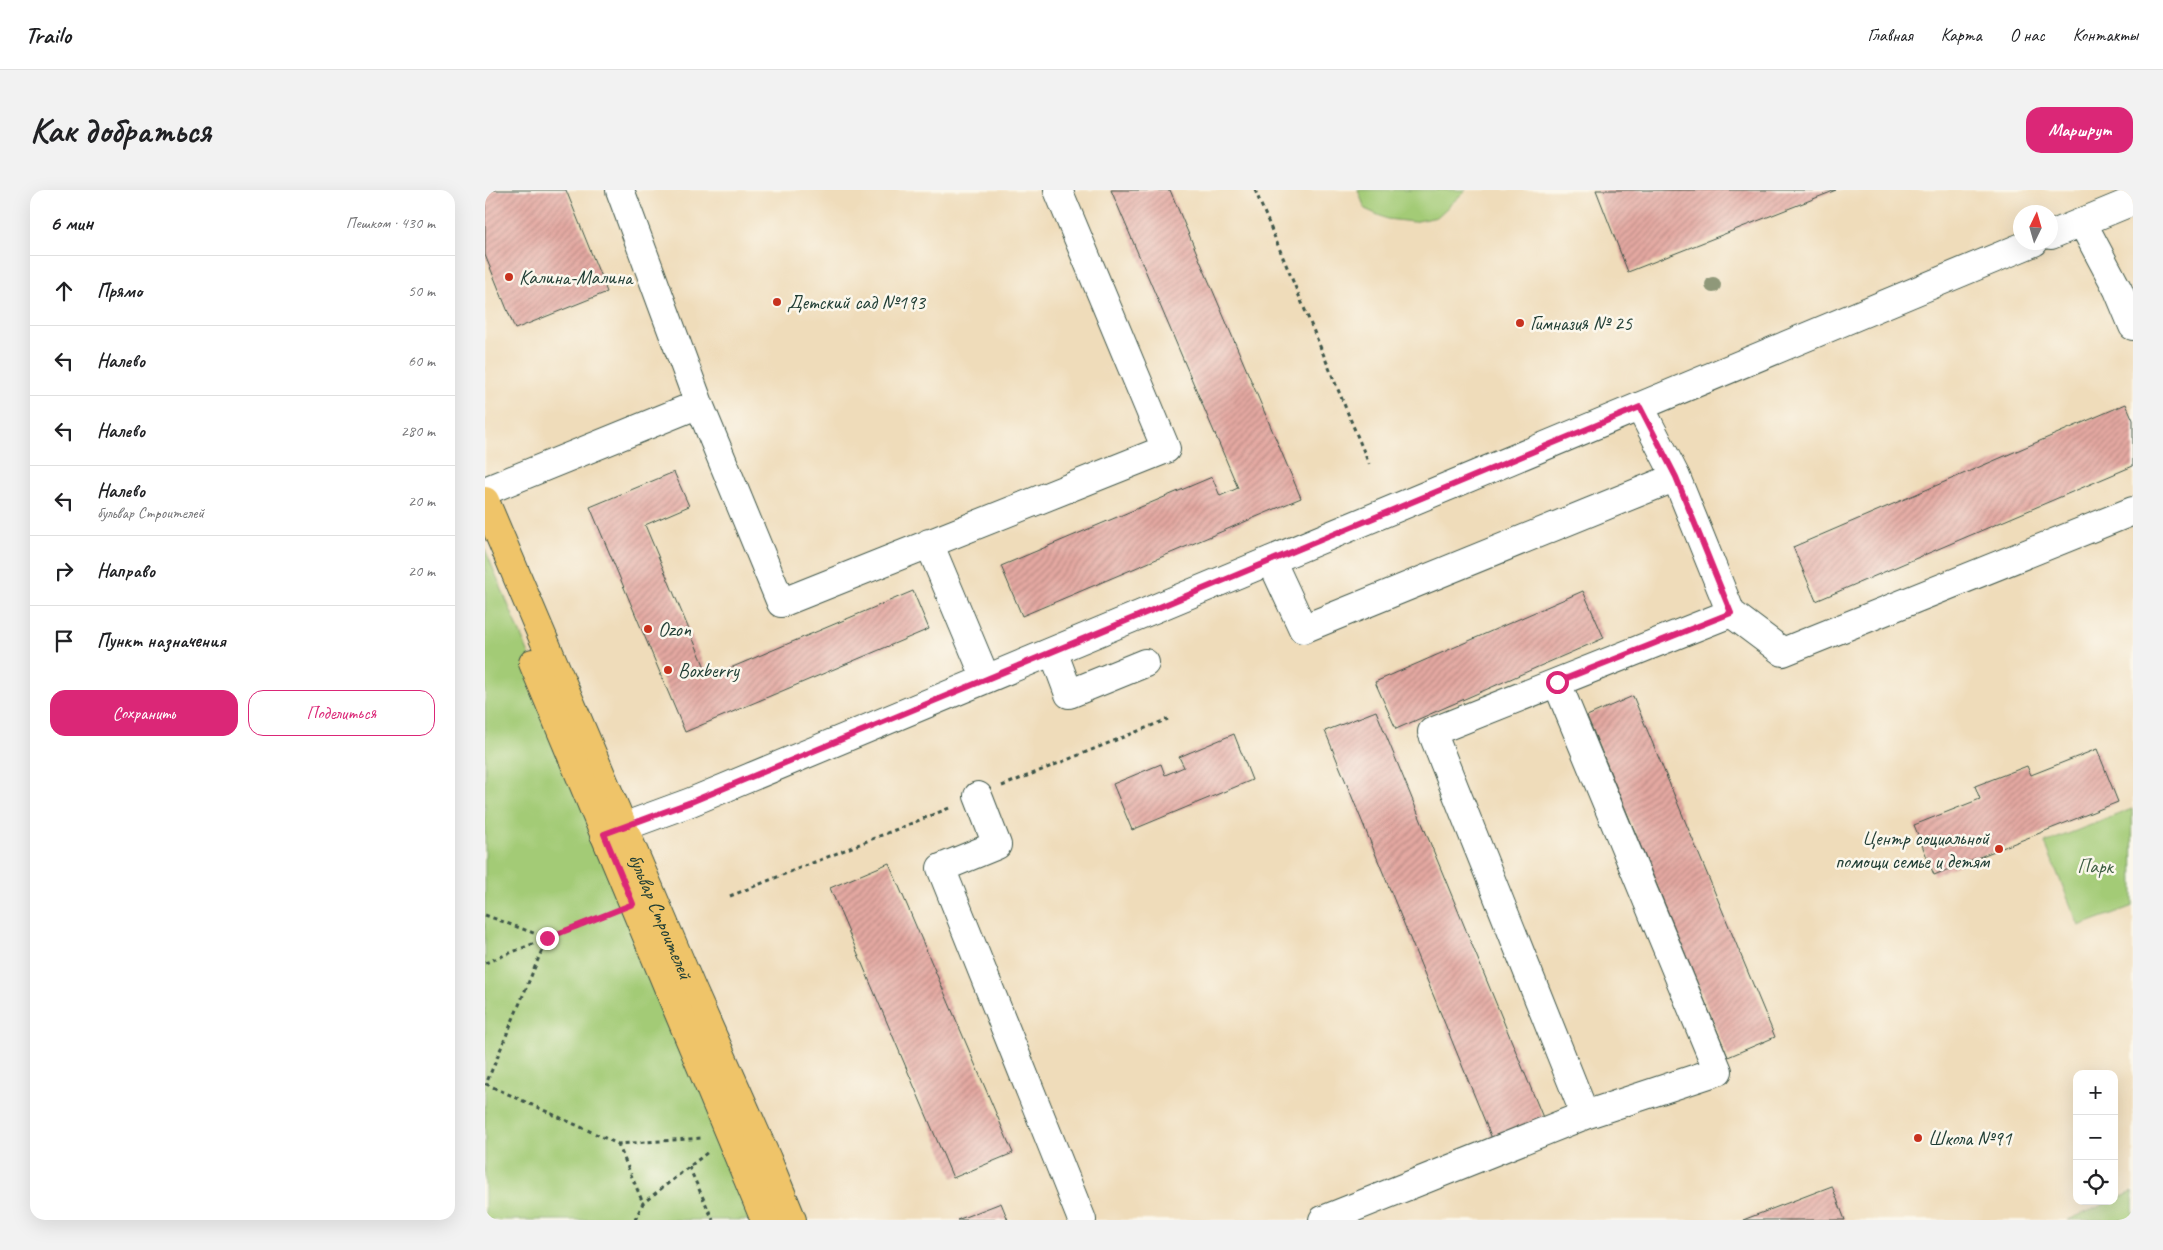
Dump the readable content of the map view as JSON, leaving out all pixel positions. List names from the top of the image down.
{
  "streets": {
    "main road": ["бульвар Строителей"]
  },
  "parks": ["Парк"],
  "places": [
    "Калина-Малина",
    "Детский сад №193",
    "Гимназия № 25",
    "Ozon",
    "Boxberry",
    "Центр социальной помощи семье и детям",
    "Школа №91"
  ],
  "north": "top",
  "page": {
    "header": "Trailo",
    "nav": [
      "Главная",
      "Карта",
      "О нас",
      "Контакты"
    ],
    "buttons": [
      "Маршрут",
      ["Сохранить", "Поделиться"]
    ],
    "title": "Как добраться",
    "heading": ["6 мин", "Пешком · 430 m"],
    "list": [
      ["Прямо", "50 m"],
      ["Налево", "60 m"],
      ["Налево", "280 m"],
      ["Налево", "бульвар Строителей", "20 m"],
      ["Направо", "20 m"],
      "Пункт назначения"
    ],
    "map_buttons": ["+", "−"]
  }
}
